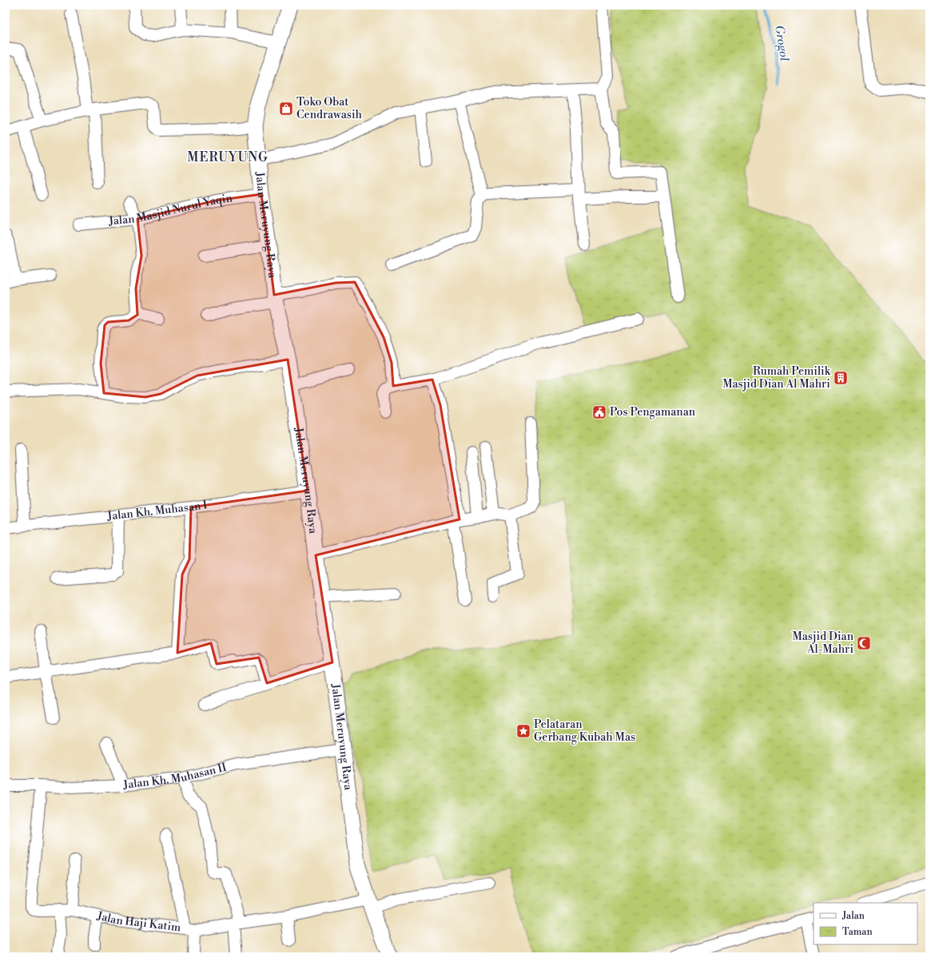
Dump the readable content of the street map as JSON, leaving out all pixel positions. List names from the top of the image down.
{
  "streets": {
    "main road": ["Jalan Meruyung Raya"],
    "street": [
      "Jalan Masjid Nurul Yaqin",
      "Jalan Kh. Muhasan I",
      "Jalan Kh. Muhasan II",
      "Jalan Haji Katim"
    ]
  },
  "crossings": [
    ["Jalan Masjid Nurul Yaqin", "Jalan Meruyung Raya"],
    ["Jalan Meruyung Raya", "Jalan Kh. Muhasan I"],
    ["Jalan Meruyung Raya", "Jalan Kh. Muhasan II"],
    ["Jalan Meruyung Raya", "Jalan Haji Katim"],
    ["Jalan Kh. Muhasan II", "Jalan Haji Katim"]
  ],
  "districts": ["MERUYUNG"],
  "water": ["Grogol"],
  "places": {
    "shop": ["Toko Obat Cendrawasih"],
    "building": ["Rumah Pemilik Masjid Dian Al Mahri"],
    "public building": ["Pos Pengamanan"],
    "mosque": ["Masjid Dian Al-Mahri"],
    "place": ["Pelataran Gerbang Kubah Mas"]
  },
  "legend": ["Jalan", "Taman"]
}
